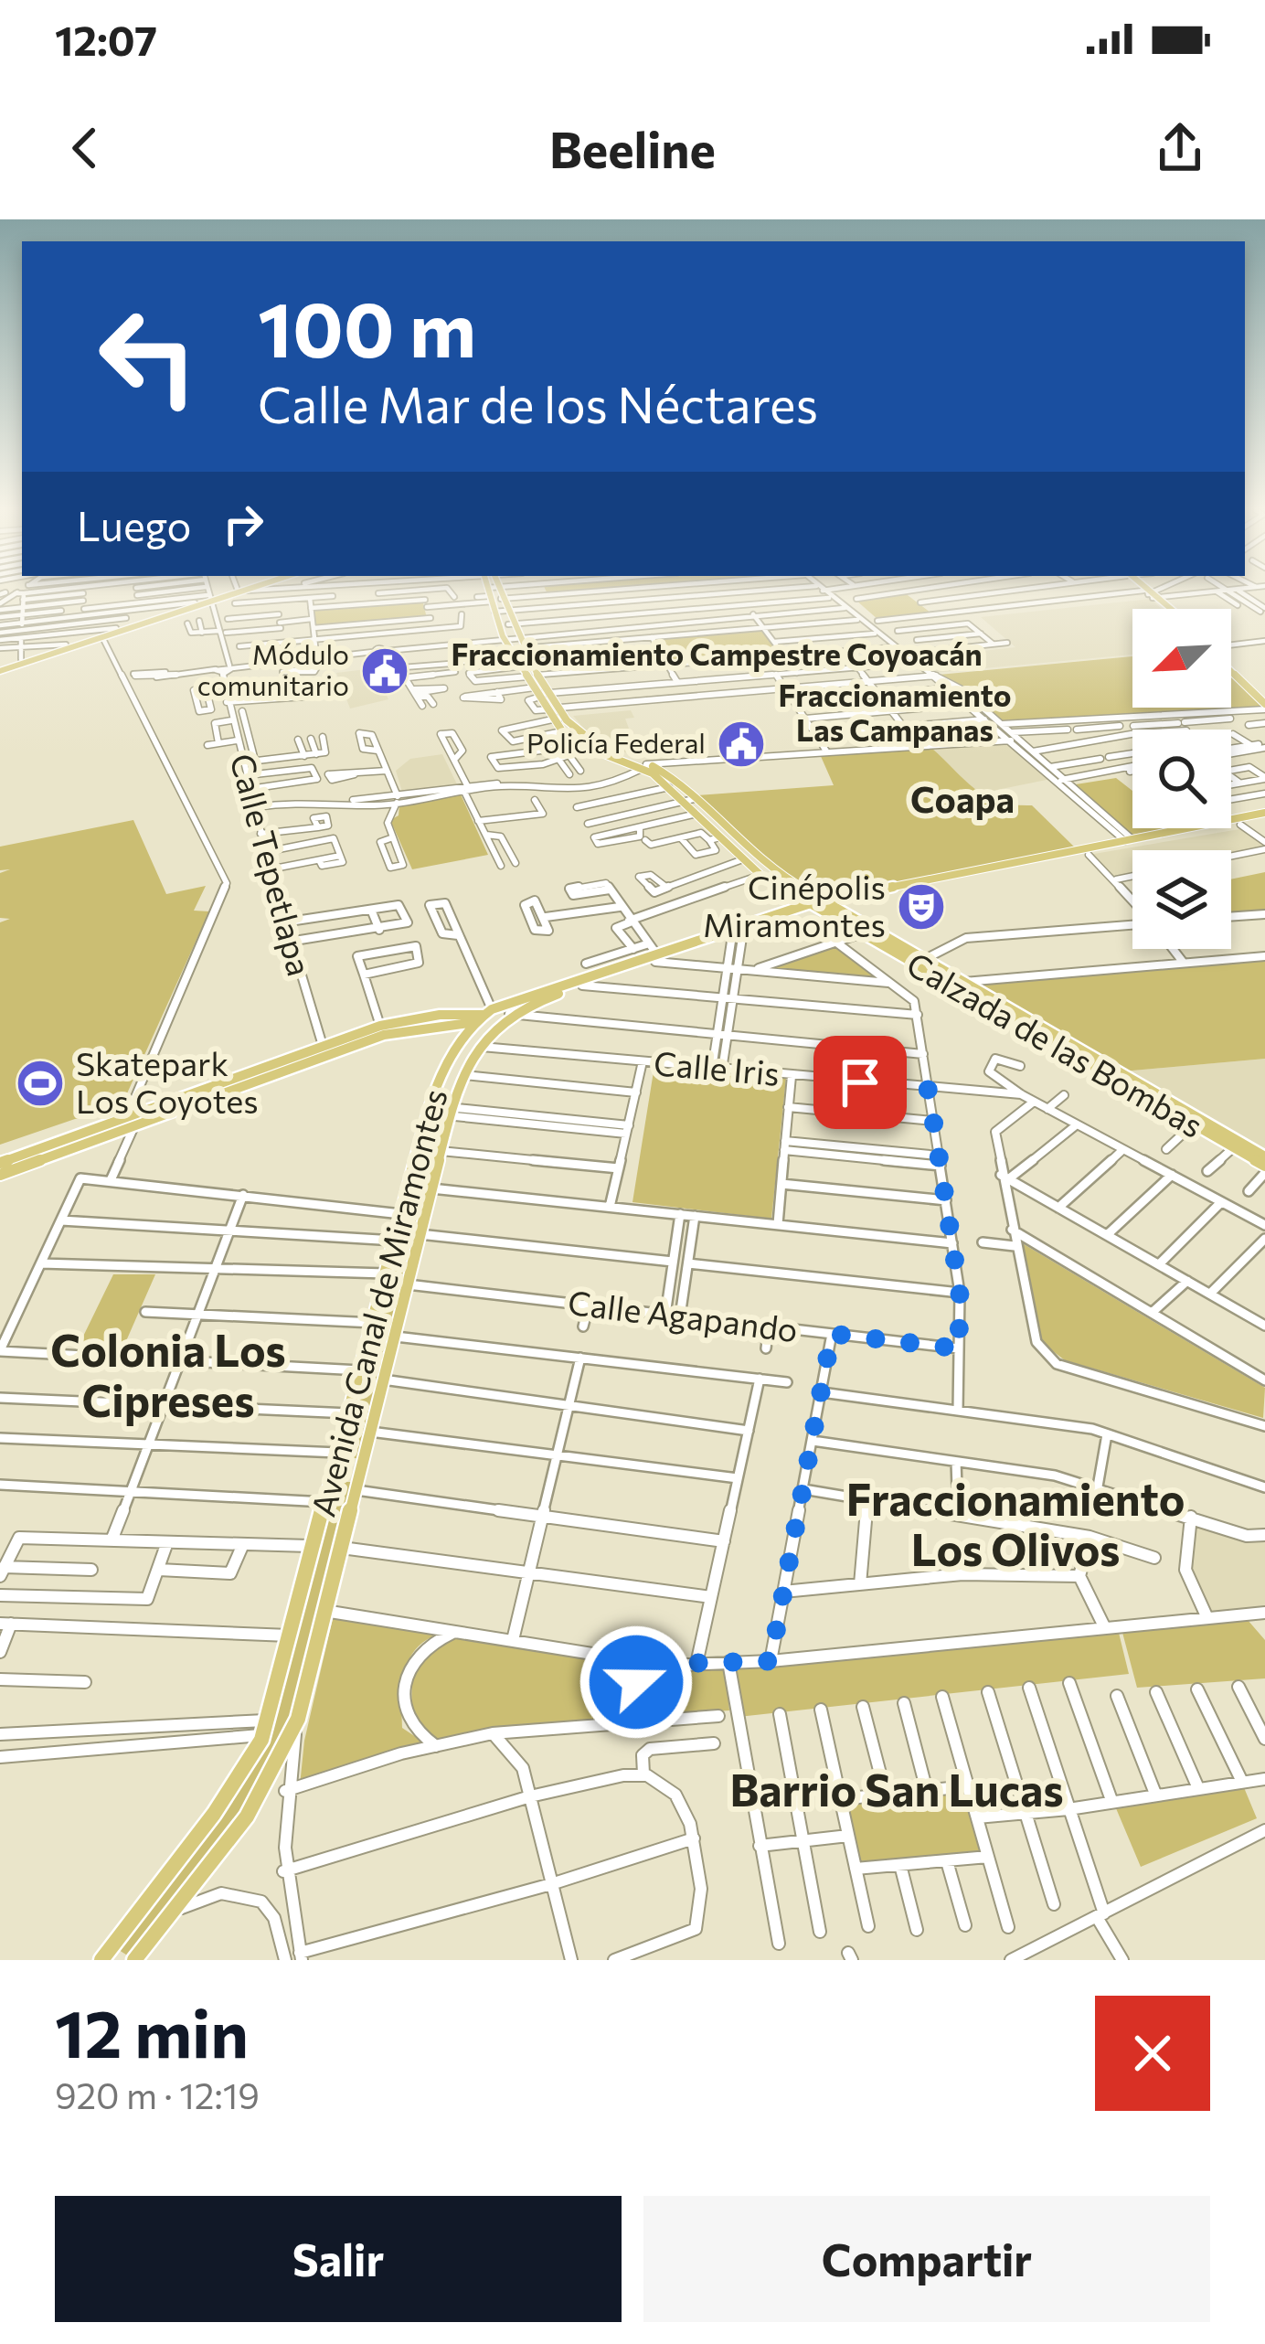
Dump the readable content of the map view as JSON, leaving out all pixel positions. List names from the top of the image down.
{
  "streets": {
    "main road": ["Calzada de las Bombas", "Avenida Canal de Miramontes"],
    "street": ["Calle Tepetlapa", "Calle Iris", "Calle Agapando"]
  },
  "crossings": [
    ["Calzada de las Bombas", "Avenida Canal de Miramontes"],
    ["Calle Iris", "Avenida Canal de Miramontes"],
    ["Avenida Canal de Miramontes", "Calle Agapando"]
  ],
  "districts": [
    "Fraccionamiento Campestre Coyoacán",
    "Fraccionamiento Las Campanas",
    "Coapa",
    "Colonia Los Cipreses",
    "Fraccionamiento Los Olivos",
    "Barrio San Lucas"
  ],
  "places": {
    "public building": ["Módulo comunitario", "Policía Federal"],
    "theatre": ["Cinépolis Miramontes"],
    "sports": ["Skatepark Los Coyotes"]
  },
  "north": "bottom left",
  "page": {
    "status": "12:07",
    "header": "Beeline",
    "turn": ["100 m", "Calle Mar de los Néctares"],
    "then": "Luego",
    "heading": ["12 min", "920 m · 12:19"],
    "buttons": ["Salir", "Compartir"]
  }
}
